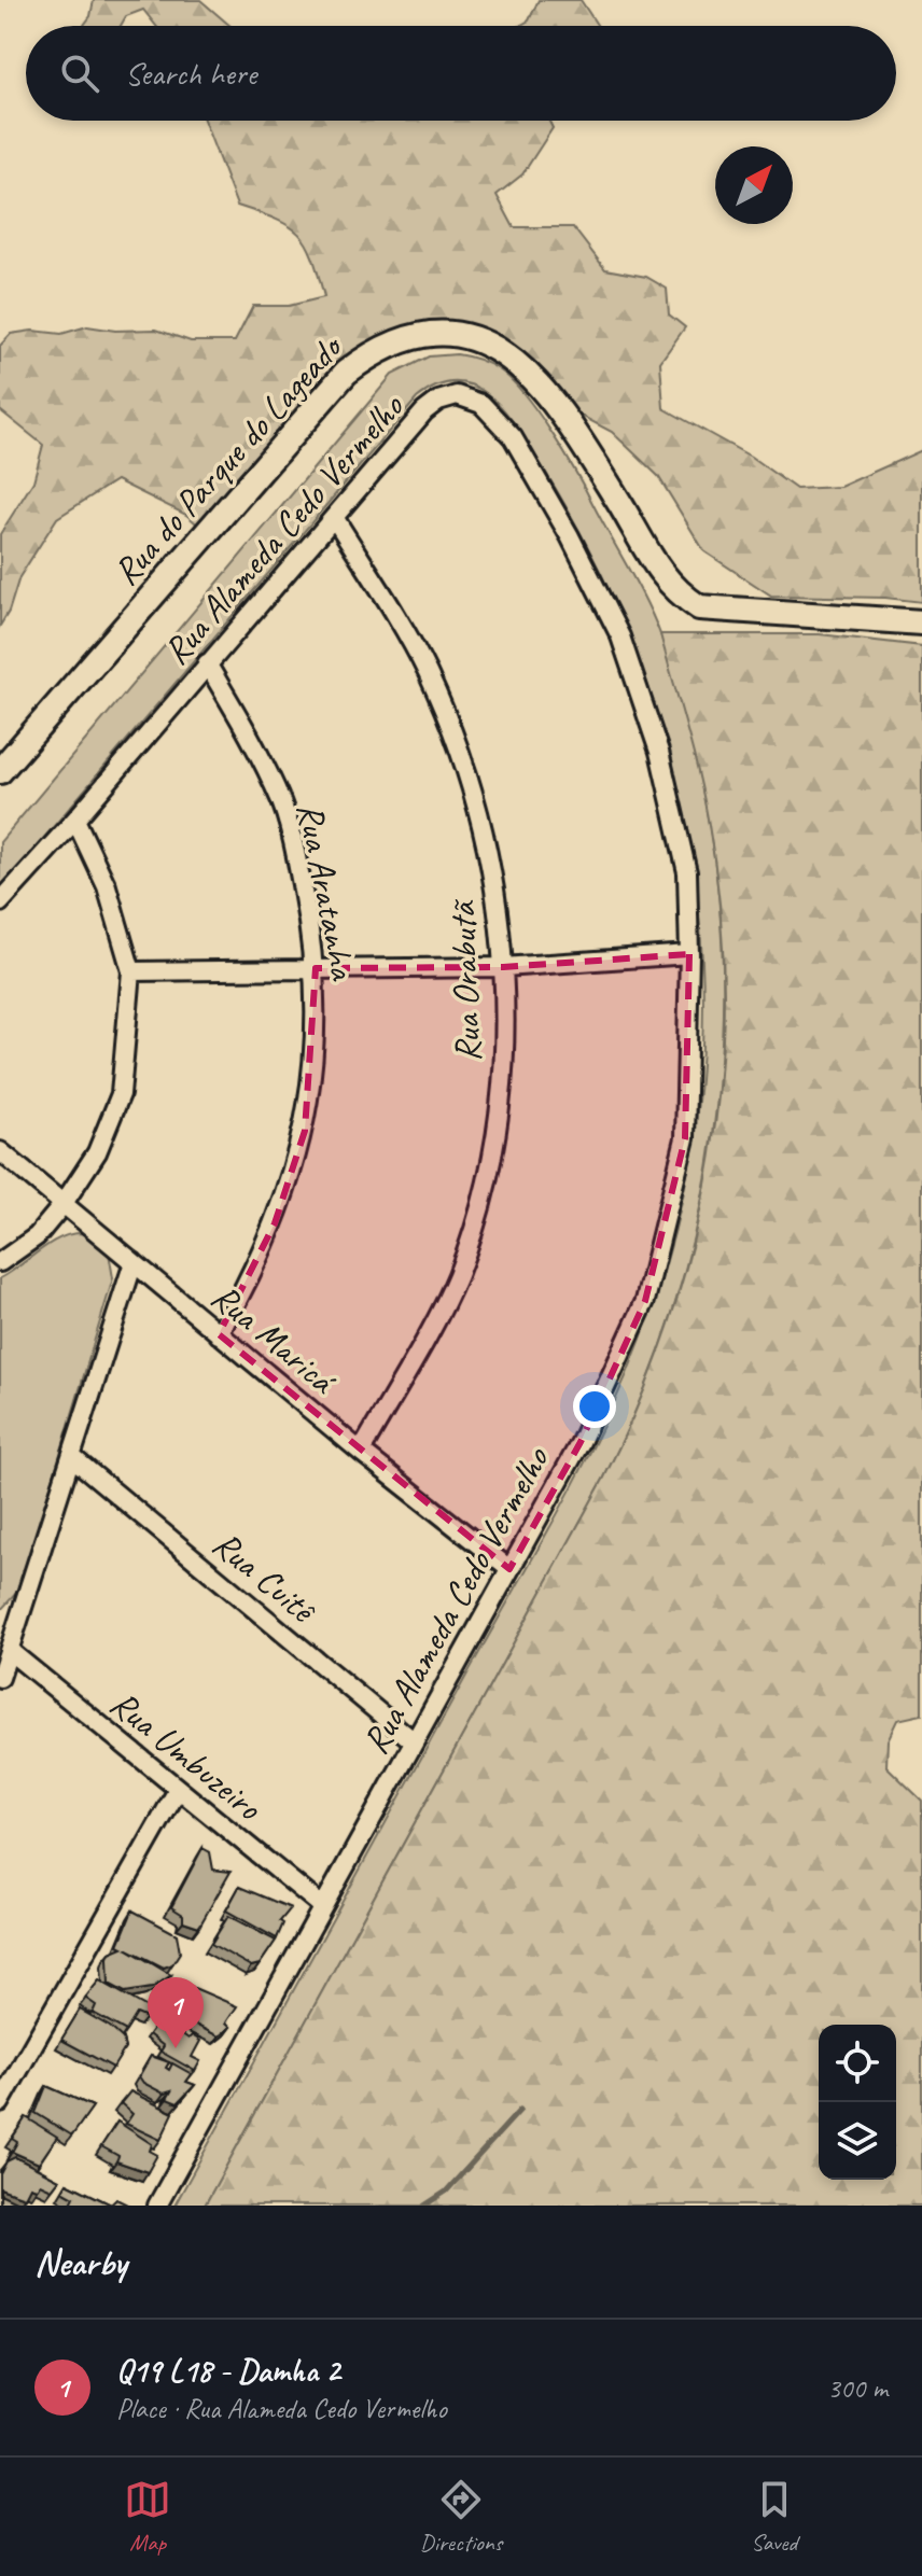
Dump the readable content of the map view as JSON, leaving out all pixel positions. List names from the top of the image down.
{
  "streets": {
    "street": [
      "Rua do Parque do Lageado",
      "Rua Alameda Cedo Vermelho",
      "Rua Aratanha",
      "Rua Orabutã",
      "Rua Maricá",
      "Rua Cuitê",
      "Rua Umbuzeiro"
    ]
  },
  "crossings": [
    ["Rua Alameda Cedo Vermelho", "Rua Aratanha"],
    ["Rua Alameda Cedo Vermelho", "Rua Orabutã"],
    ["Rua Alameda Cedo Vermelho", "Rua Maricá"],
    ["Rua Alameda Cedo Vermelho", "Rua Cuitê"],
    ["Rua Alameda Cedo Vermelho", "Rua Umbuzeiro"],
    ["Rua Aratanha", "Rua Maricá"],
    ["Rua Orabutã", "Rua Maricá"]
  ],
  "north": "top right",
  "page": {
    "search": "Search here",
    "pins": "1",
    "heading": "Nearby",
    "list": [
      {
        "mark": "1",
        "name": "Q19 L18 - Damha 2",
        "note": "Place · Rua Alameda Cedo Vermelho",
        "value": "300 m"
      }
    ],
    "nav": ["Map", "Directions", "Saved"]
  }
}
